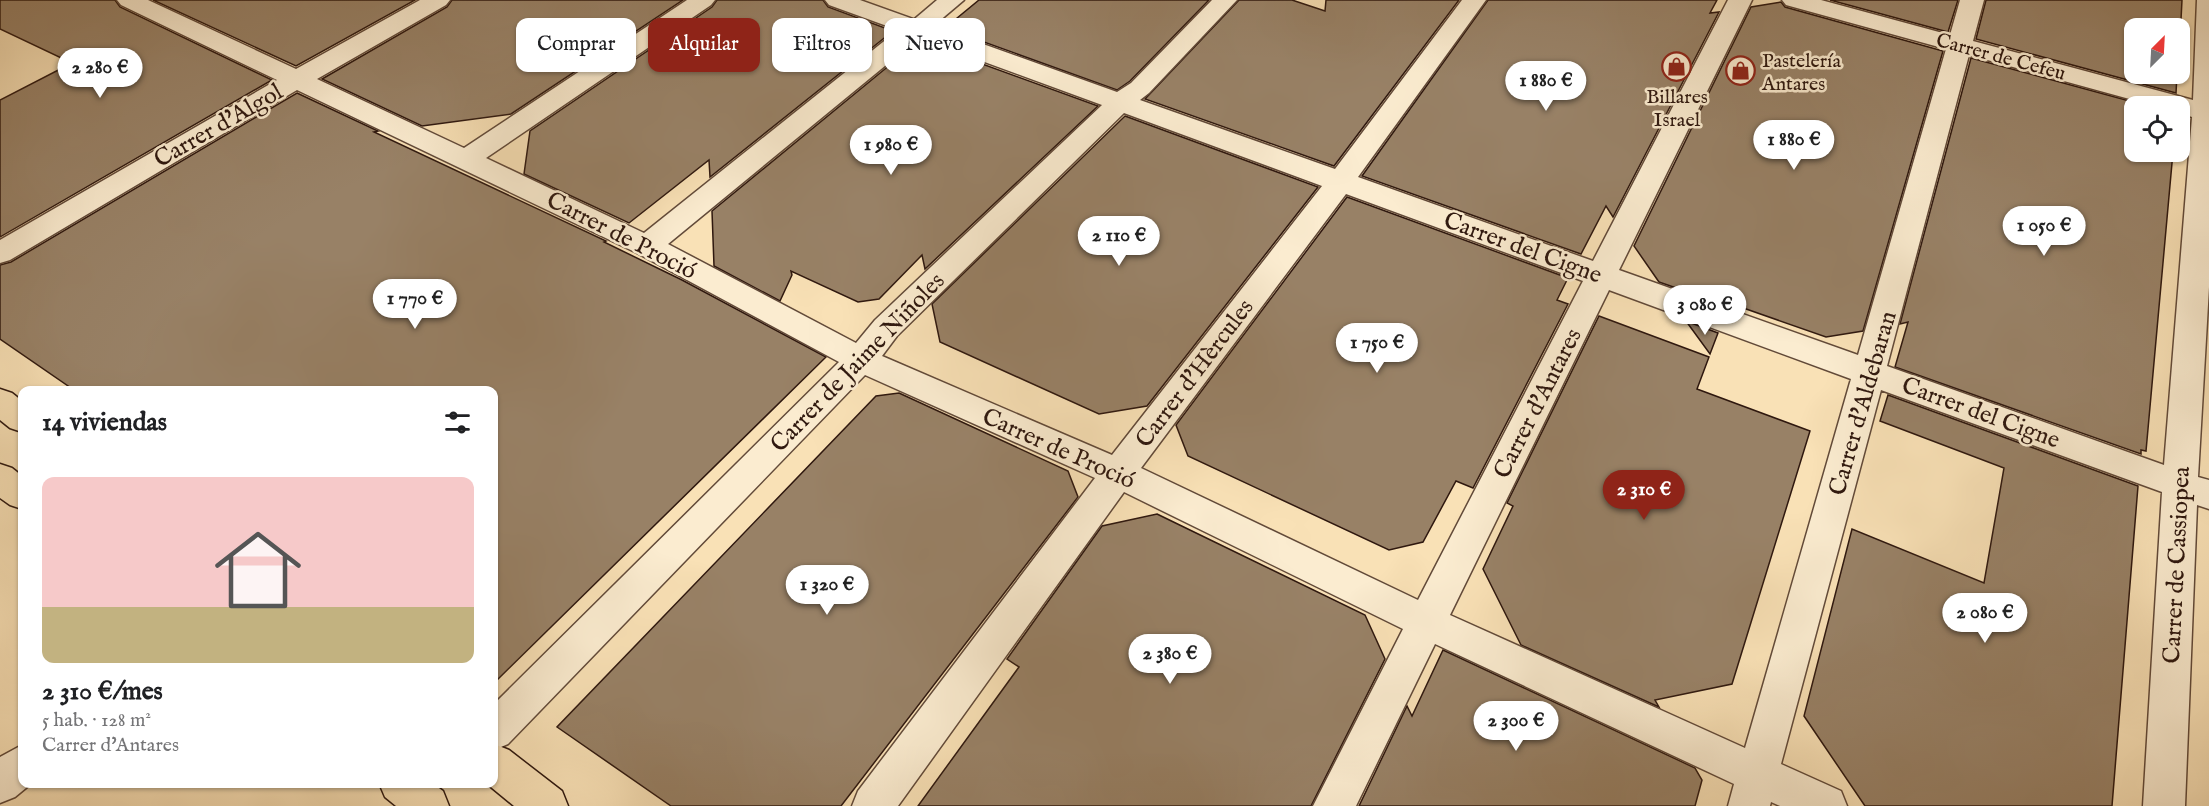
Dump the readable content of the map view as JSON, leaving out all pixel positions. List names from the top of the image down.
{
  "streets": {
    "street": [
      "Carrer de Cefeu",
      "Carrer d'Algol",
      "Carrer de Proció",
      "Carrer del Cigne",
      "Carrer de Jaime Niñoles",
      "Carrer d'Hèrcules",
      "Carrer d'Antares",
      "Carrer d'Aldebaran",
      "Carrer de Cassiopea"
    ]
  },
  "crossings": [
    ["Carrer de Cefeu", "Carrer d'Aldebaran"],
    ["Carrer de Cefeu", "Carrer de Cassiopea"],
    ["Carrer d'Algol", "Carrer de Proció"],
    ["Carrer de Proció", "Carrer de Jaime Niñoles"],
    ["Carrer de Proció", "Carrer d'Hèrcules"],
    ["Carrer de Proció", "Carrer d'Antares"],
    ["Carrer de Proció", "Carrer d'Aldebaran"],
    ["Carrer del Cigne", "Carrer de Jaime Niñoles"],
    ["Carrer del Cigne", "Carrer d'Hèrcules"],
    ["Carrer del Cigne", "Carrer d'Antares"],
    ["Carrer del Cigne", "Carrer d'Aldebaran"],
    ["Carrer del Cigne", "Carrer de Cassiopea"]
  ],
  "places": {
    "shop": ["Billares Israel", "Pastelería Antares"]
  },
  "north": "top right",
  "page": {
    "chip": [
      "Comprar",
      "Alquilar",
      "Filtros",
      "Nuevo"
    ],
    "price": [
      "2 280 €",
      "1 880 €",
      "1 880 €",
      "1 980 €",
      "1 050 €",
      "2 110 €",
      "1 770 €",
      "3 080 €",
      "1 750 €",
      "2 310 €",
      "1 320 €",
      "2 080 €",
      "2 380 €",
      "2 300 €"
    ],
    "heading": "14 viviendas",
    "list": [
      {
        "name": "2 310 €/mes",
        "note": "5 hab. · 128 m² · Carrer d'Antares"
      }
    ]
  }
}
